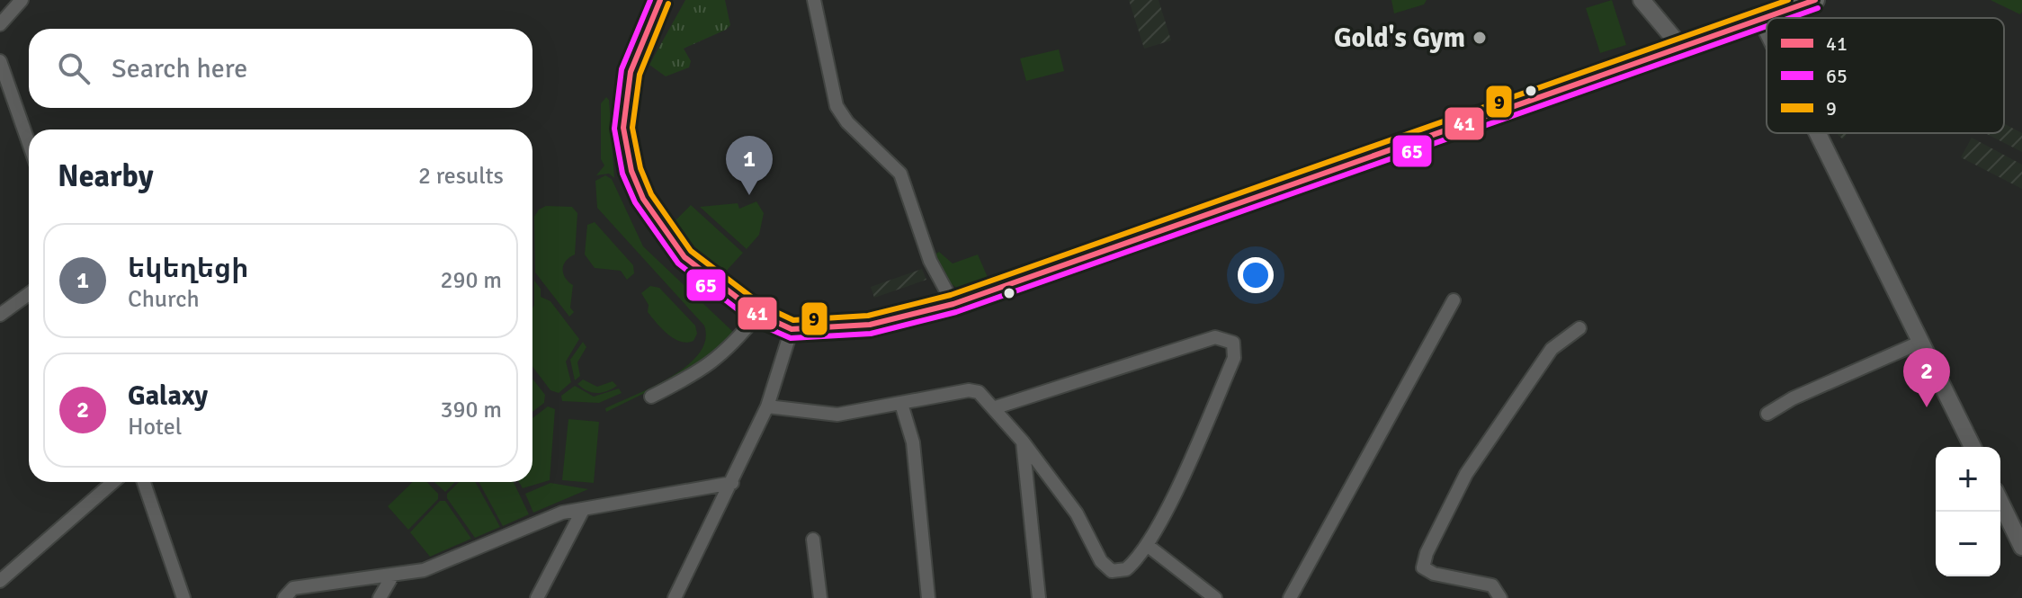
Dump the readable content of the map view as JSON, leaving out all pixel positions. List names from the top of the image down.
{
  "places": ["Gold's Gym"],
  "lines": ["transit line 41", "transit line 65", "transit line 9"],
  "legend": ["41", "65", "9"],
  "page": {
    "search": "Search here",
    "heading": ["Nearby", "2 results"],
    "pins": ["1", "2"],
    "list": [
      {
        "mark": "1",
        "name": "եկեղեցի",
        "note": "Church",
        "value": "290 m"
      },
      {
        "mark": "2",
        "name": "Galaxy",
        "note": "Hotel",
        "value": "390 m"
      }
    ],
    "map_buttons": ["+", "−"]
  }
}
